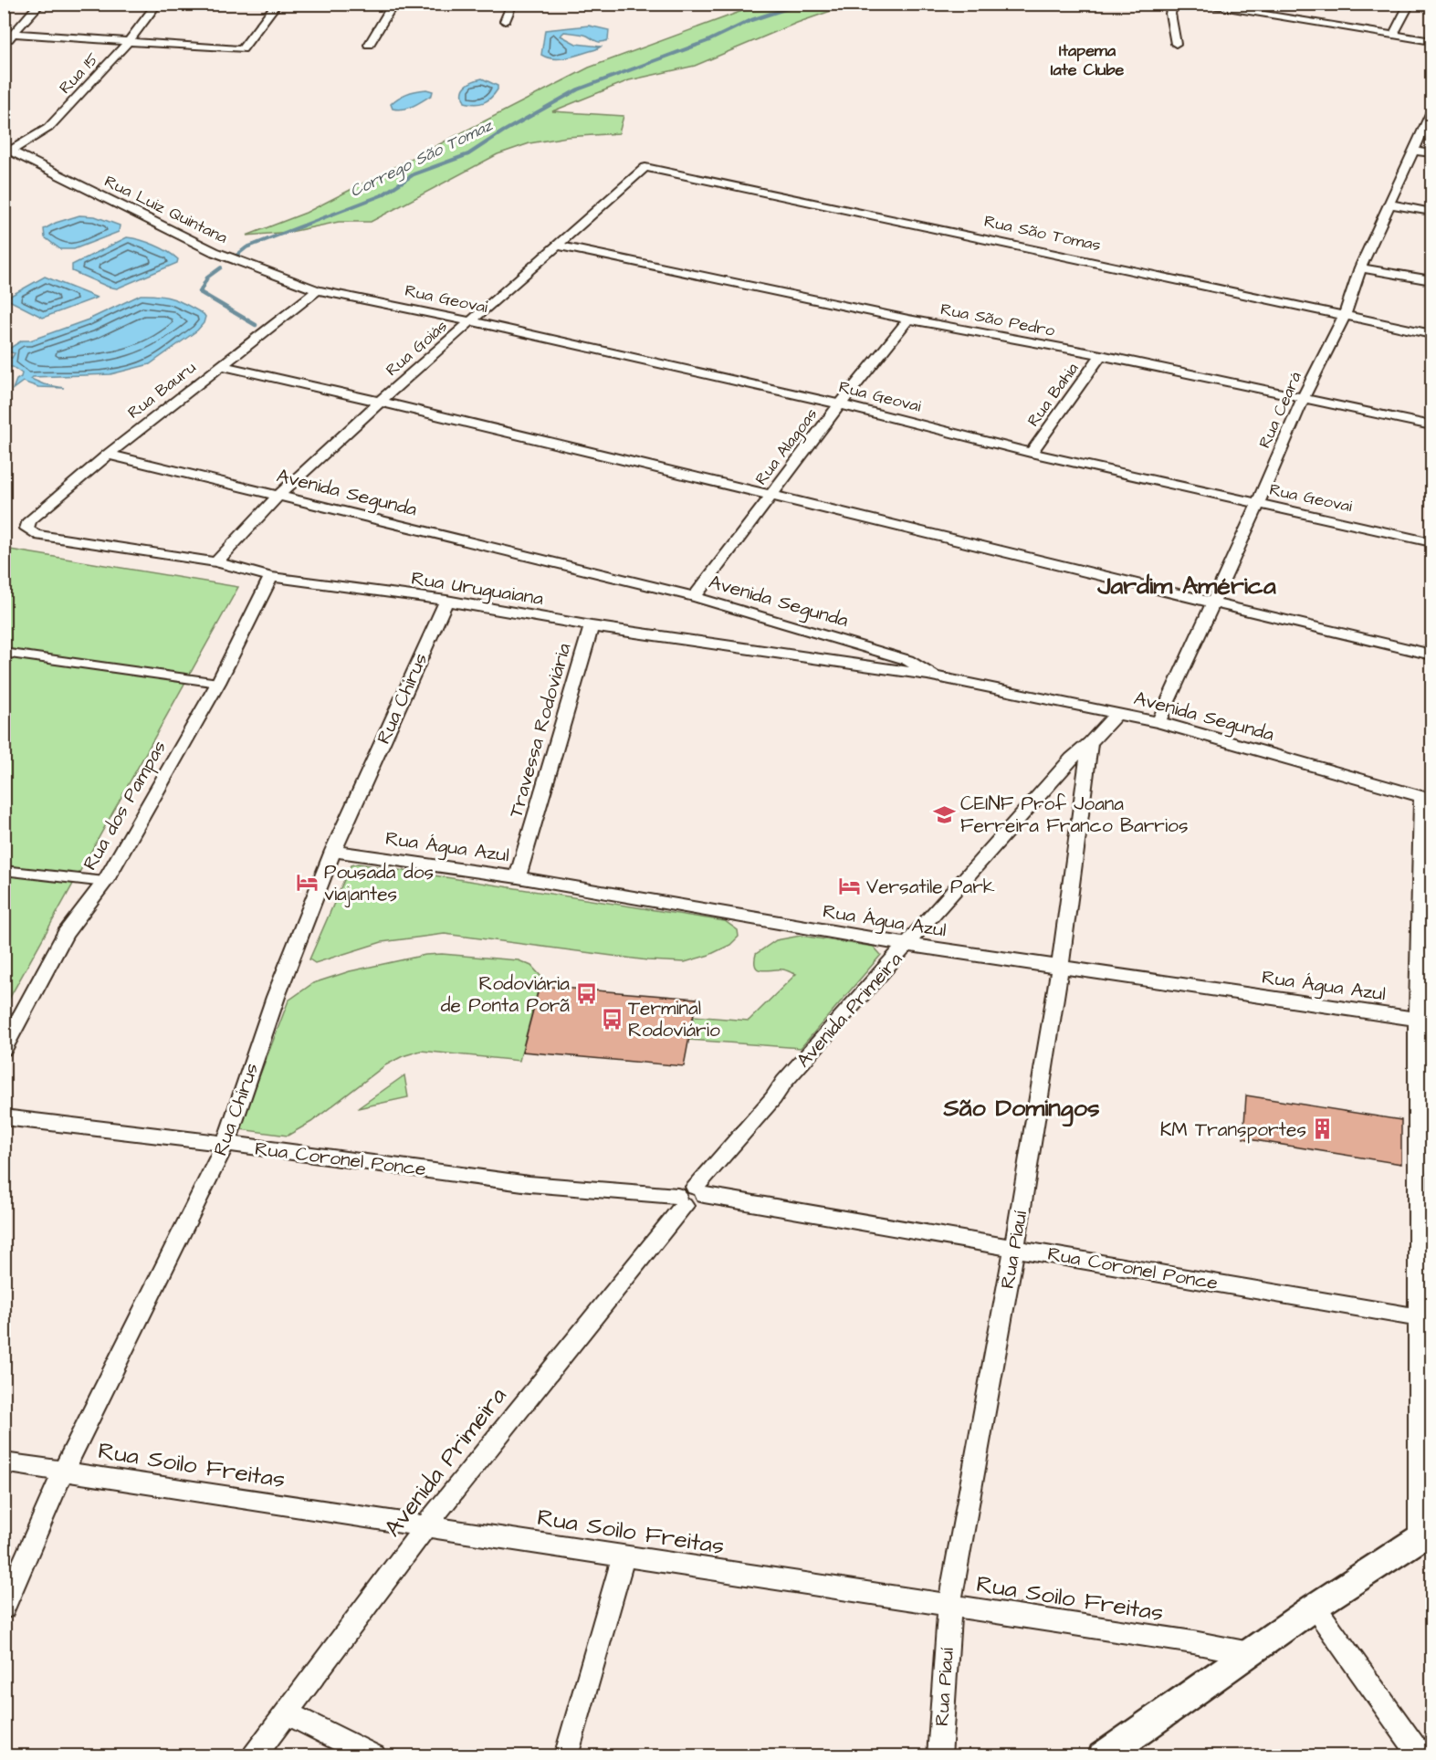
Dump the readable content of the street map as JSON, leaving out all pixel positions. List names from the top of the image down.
{
  "streets": {
    "street": [
      "Rua 15",
      "Rua Luiz Quintana",
      "Rua São Tomas",
      "Rua Geovai",
      "Rua São Pedro",
      "Rua Goiás",
      "Rua Bauru",
      "Rua Bahia",
      "Rua Ceará",
      "Rua Alagoas",
      "Avenida Segunda",
      "Rua Uruguaiana",
      "Rua Chirus",
      "Travessa Rodoviária",
      "Rua dos Pampas",
      "Rua Água Azul",
      "Avenida Primeira",
      "Rua Coronel Ponce",
      "Rua Piauí",
      "Rua Soilo Freitas"
    ]
  },
  "crossings": [
    ["Rua 15", "Rua Luiz Quintana"],
    ["Rua Luiz Quintana", "Rua Geovai"],
    ["Rua Luiz Quintana", "Rua Bauru"],
    ["Rua São Tomas", "Rua Goiás"],
    ["Rua São Tomas", "Rua Ceará"],
    ["Rua Geovai", "Rua Goiás"],
    ["Rua Geovai", "Rua Bauru"],
    ["Rua Geovai", "Rua Bahia"],
    ["Rua Geovai", "Rua Ceará"],
    ["Rua Geovai", "Rua Alagoas"],
    ["Rua São Pedro", "Rua Goiás"],
    ["Rua São Pedro", "Rua Bahia"],
    ["Rua São Pedro", "Rua Ceará"],
    ["Rua São Pedro", "Rua Alagoas"],
    ["Rua Goiás", "Avenida Segunda"],
    ["Rua Goiás", "Rua Uruguaiana"],
    ["Rua Bauru", "Avenida Segunda"],
    ["Rua Bauru", "Rua Uruguaiana"],
    ["Rua Ceará", "Avenida Segunda"],
    ["Rua Alagoas", "Avenida Segunda"],
    ["Avenida Segunda", "Rua Uruguaiana"],
    ["Avenida Segunda", "Avenida Primeira"],
    ["Rua Uruguaiana", "Rua Chirus"],
    ["Rua Uruguaiana", "Travessa Rodoviária"],
    ["Rua Uruguaiana", "Rua dos Pampas"],
    ["Rua Chirus", "Rua Água Azul"],
    ["Rua Chirus", "Rua Coronel Ponce"],
    ["Rua Chirus", "Rua Soilo Freitas"],
    ["Travessa Rodoviária", "Rua Água Azul"],
    ["Rua Água Azul", "Avenida Primeira"],
    ["Rua Água Azul", "Rua Piauí"],
    ["Avenida Primeira", "Rua Coronel Ponce"],
    ["Avenida Primeira", "Rua Piauí"],
    ["Avenida Primeira", "Rua Soilo Freitas"],
    ["Rua Coronel Ponce", "Rua Piauí"],
    ["Rua Piauí", "Rua Soilo Freitas"]
  ],
  "districts": ["Itapema Iate Clube", "Jardim América", "São Domingos"],
  "water": ["Corrego São Tomaz"],
  "places": {
    "school or university": ["CEINF Prof Joana Ferreira Franco Barrios"],
    "hotel": ["Pousada dos viajantes", "Versatile Park"],
    "bus stop": ["Rodoviária de Ponta Porã", "Terminal Rodoviário"],
    "building": ["KM Transportes"]
  }
}
